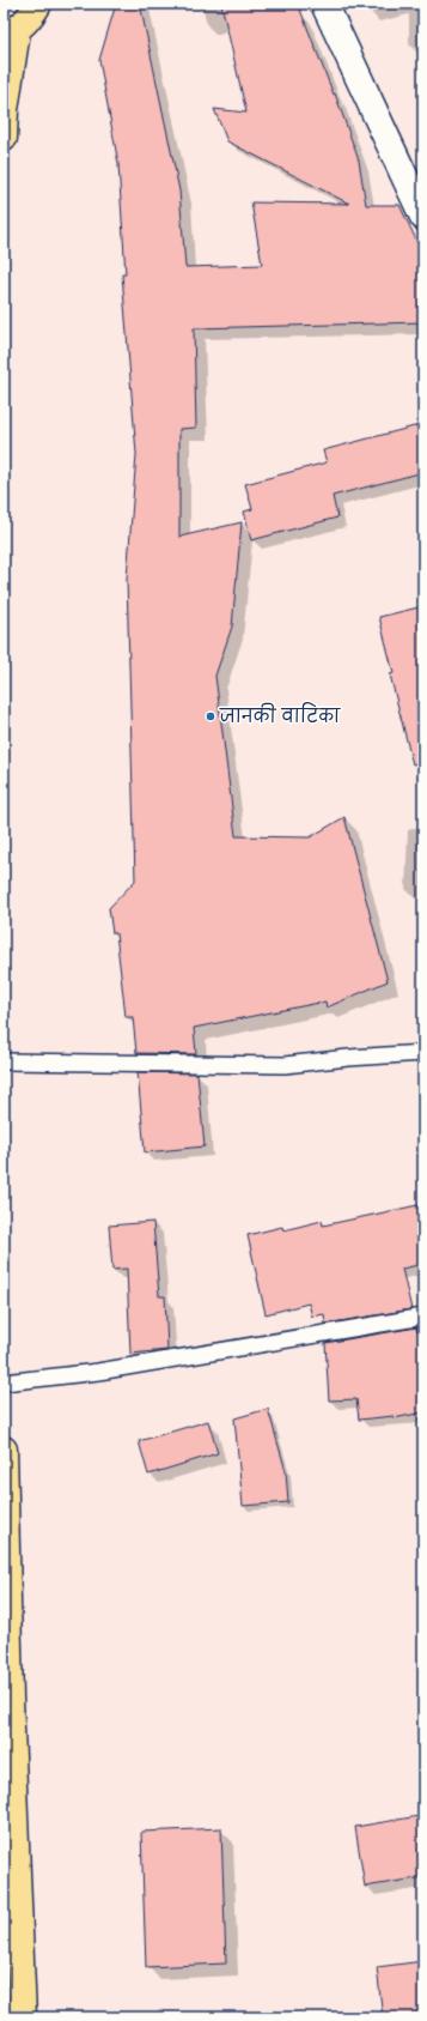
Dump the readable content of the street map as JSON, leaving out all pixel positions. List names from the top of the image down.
{
  "places": ["जानकी वाटिका"]
}
